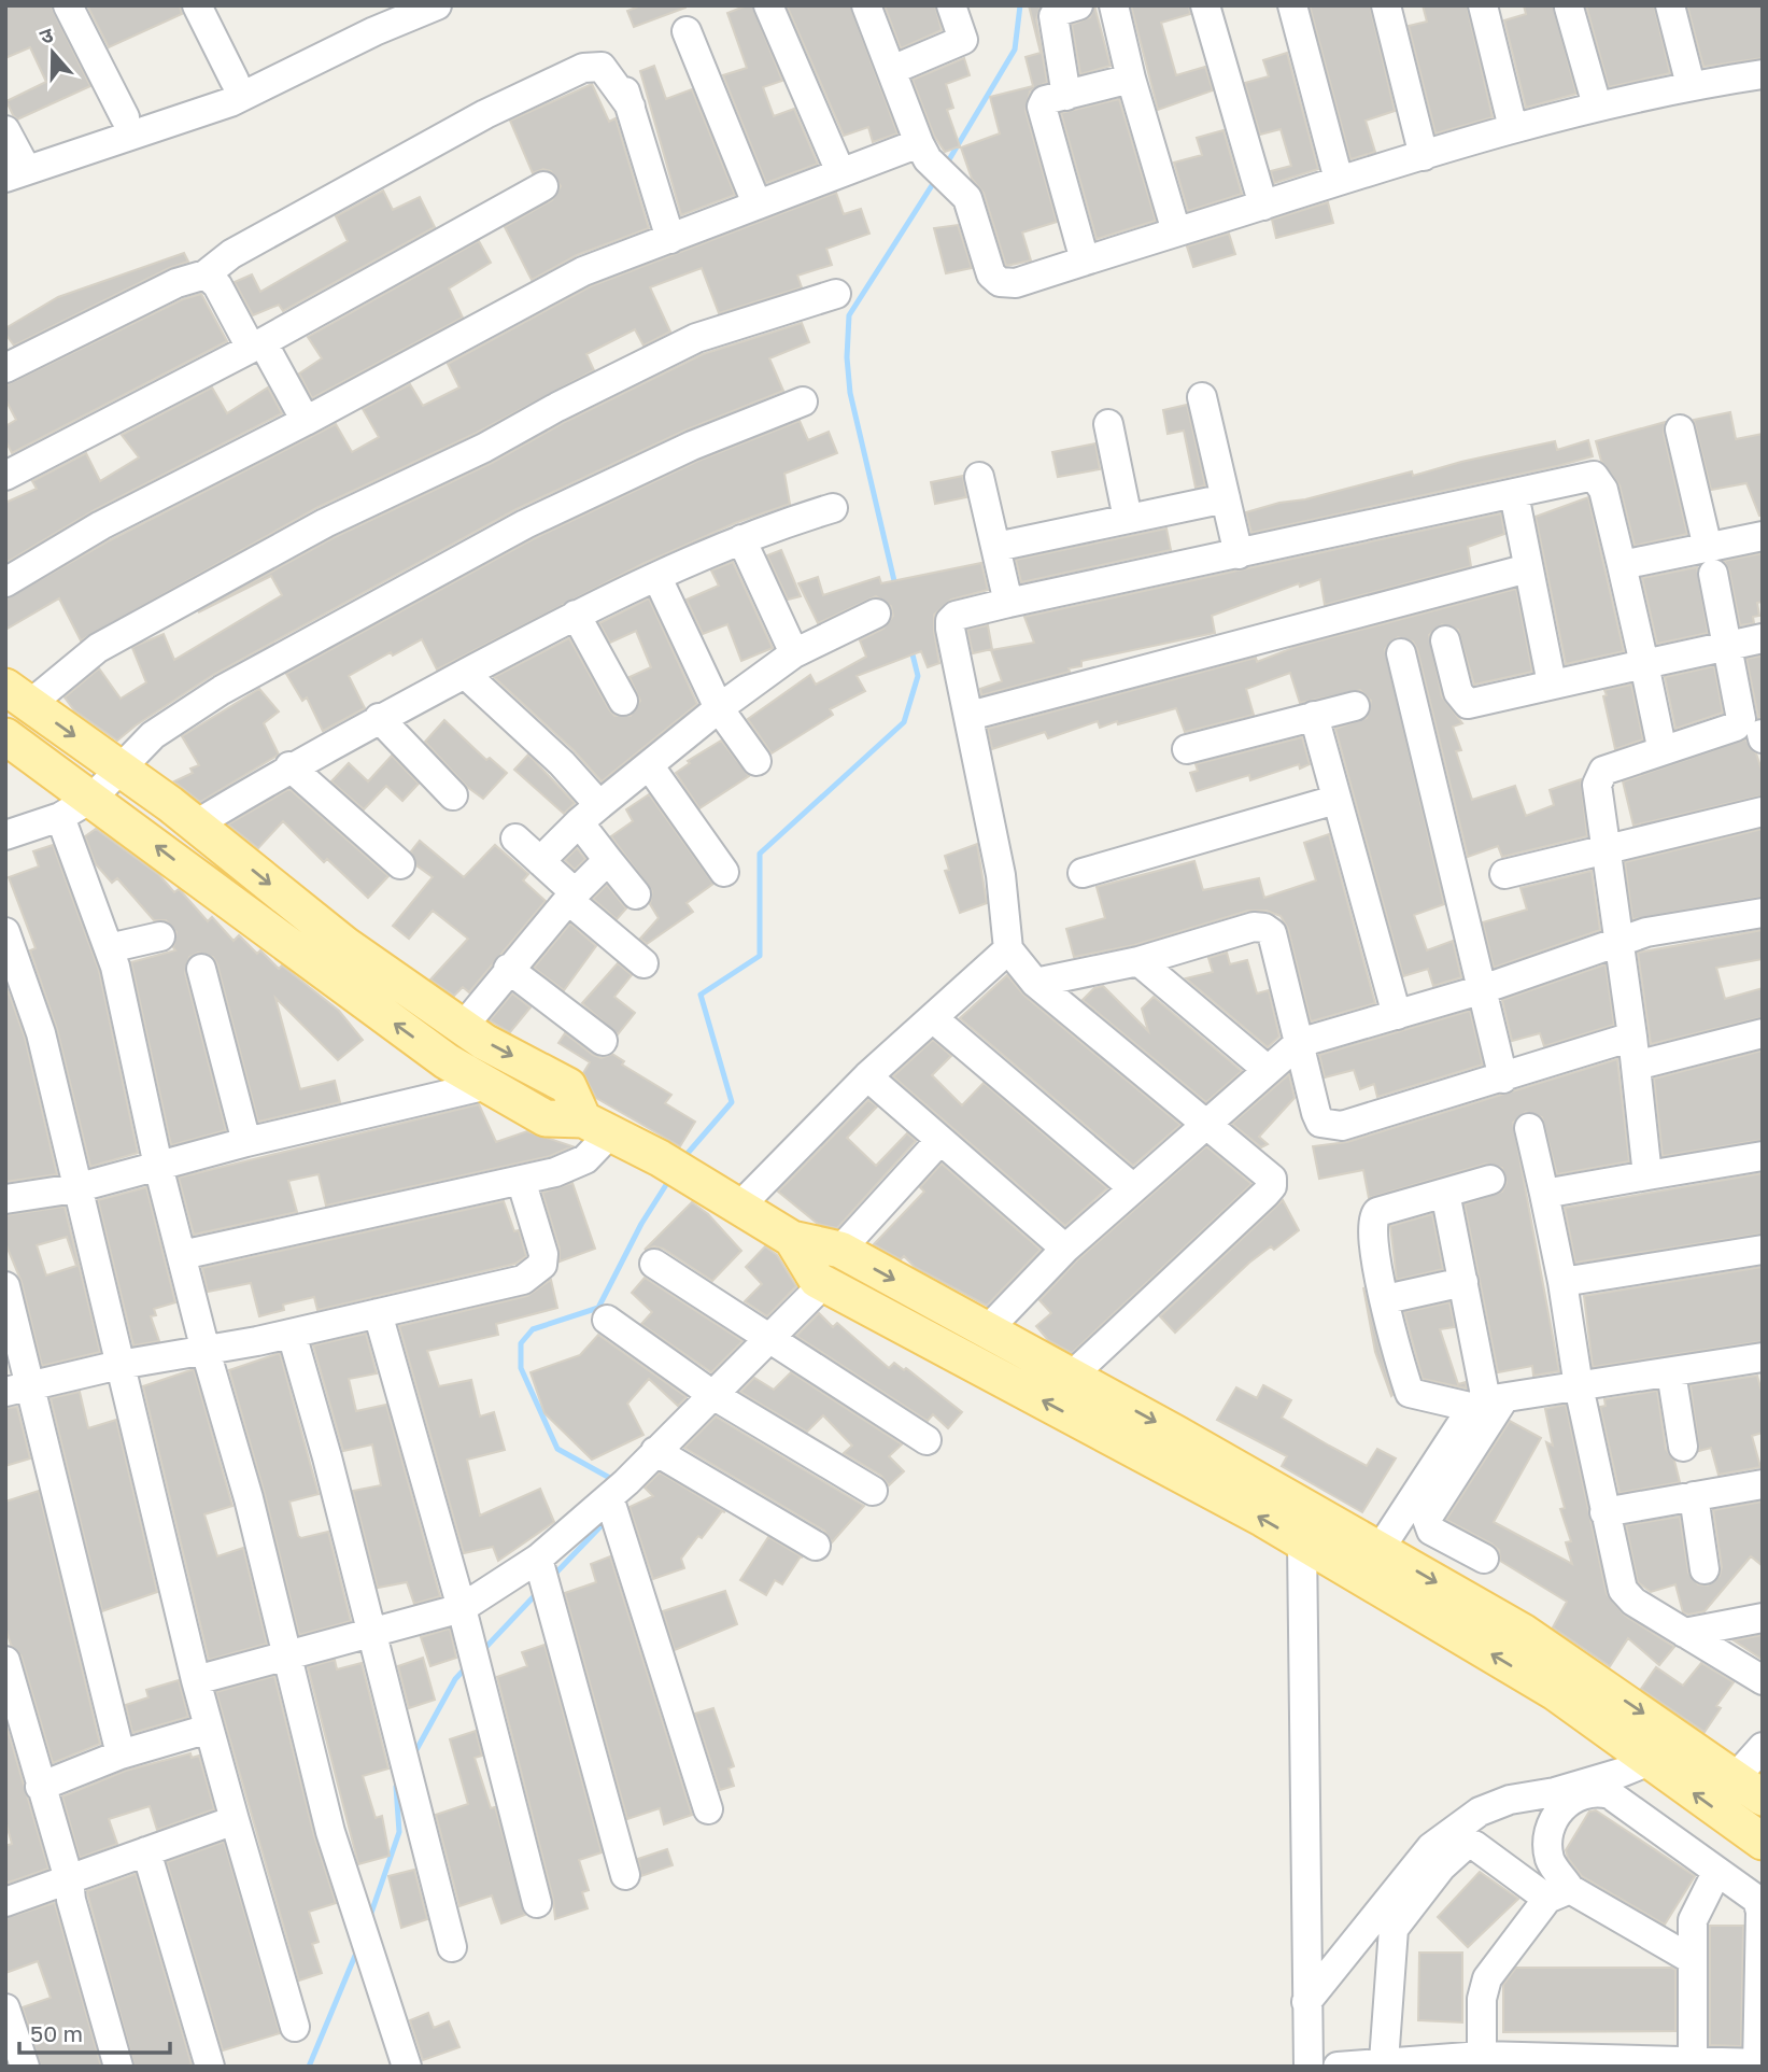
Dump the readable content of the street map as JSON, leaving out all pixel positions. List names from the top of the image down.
{
  "scale_bar": "50 m",
  "north": "top"
}
